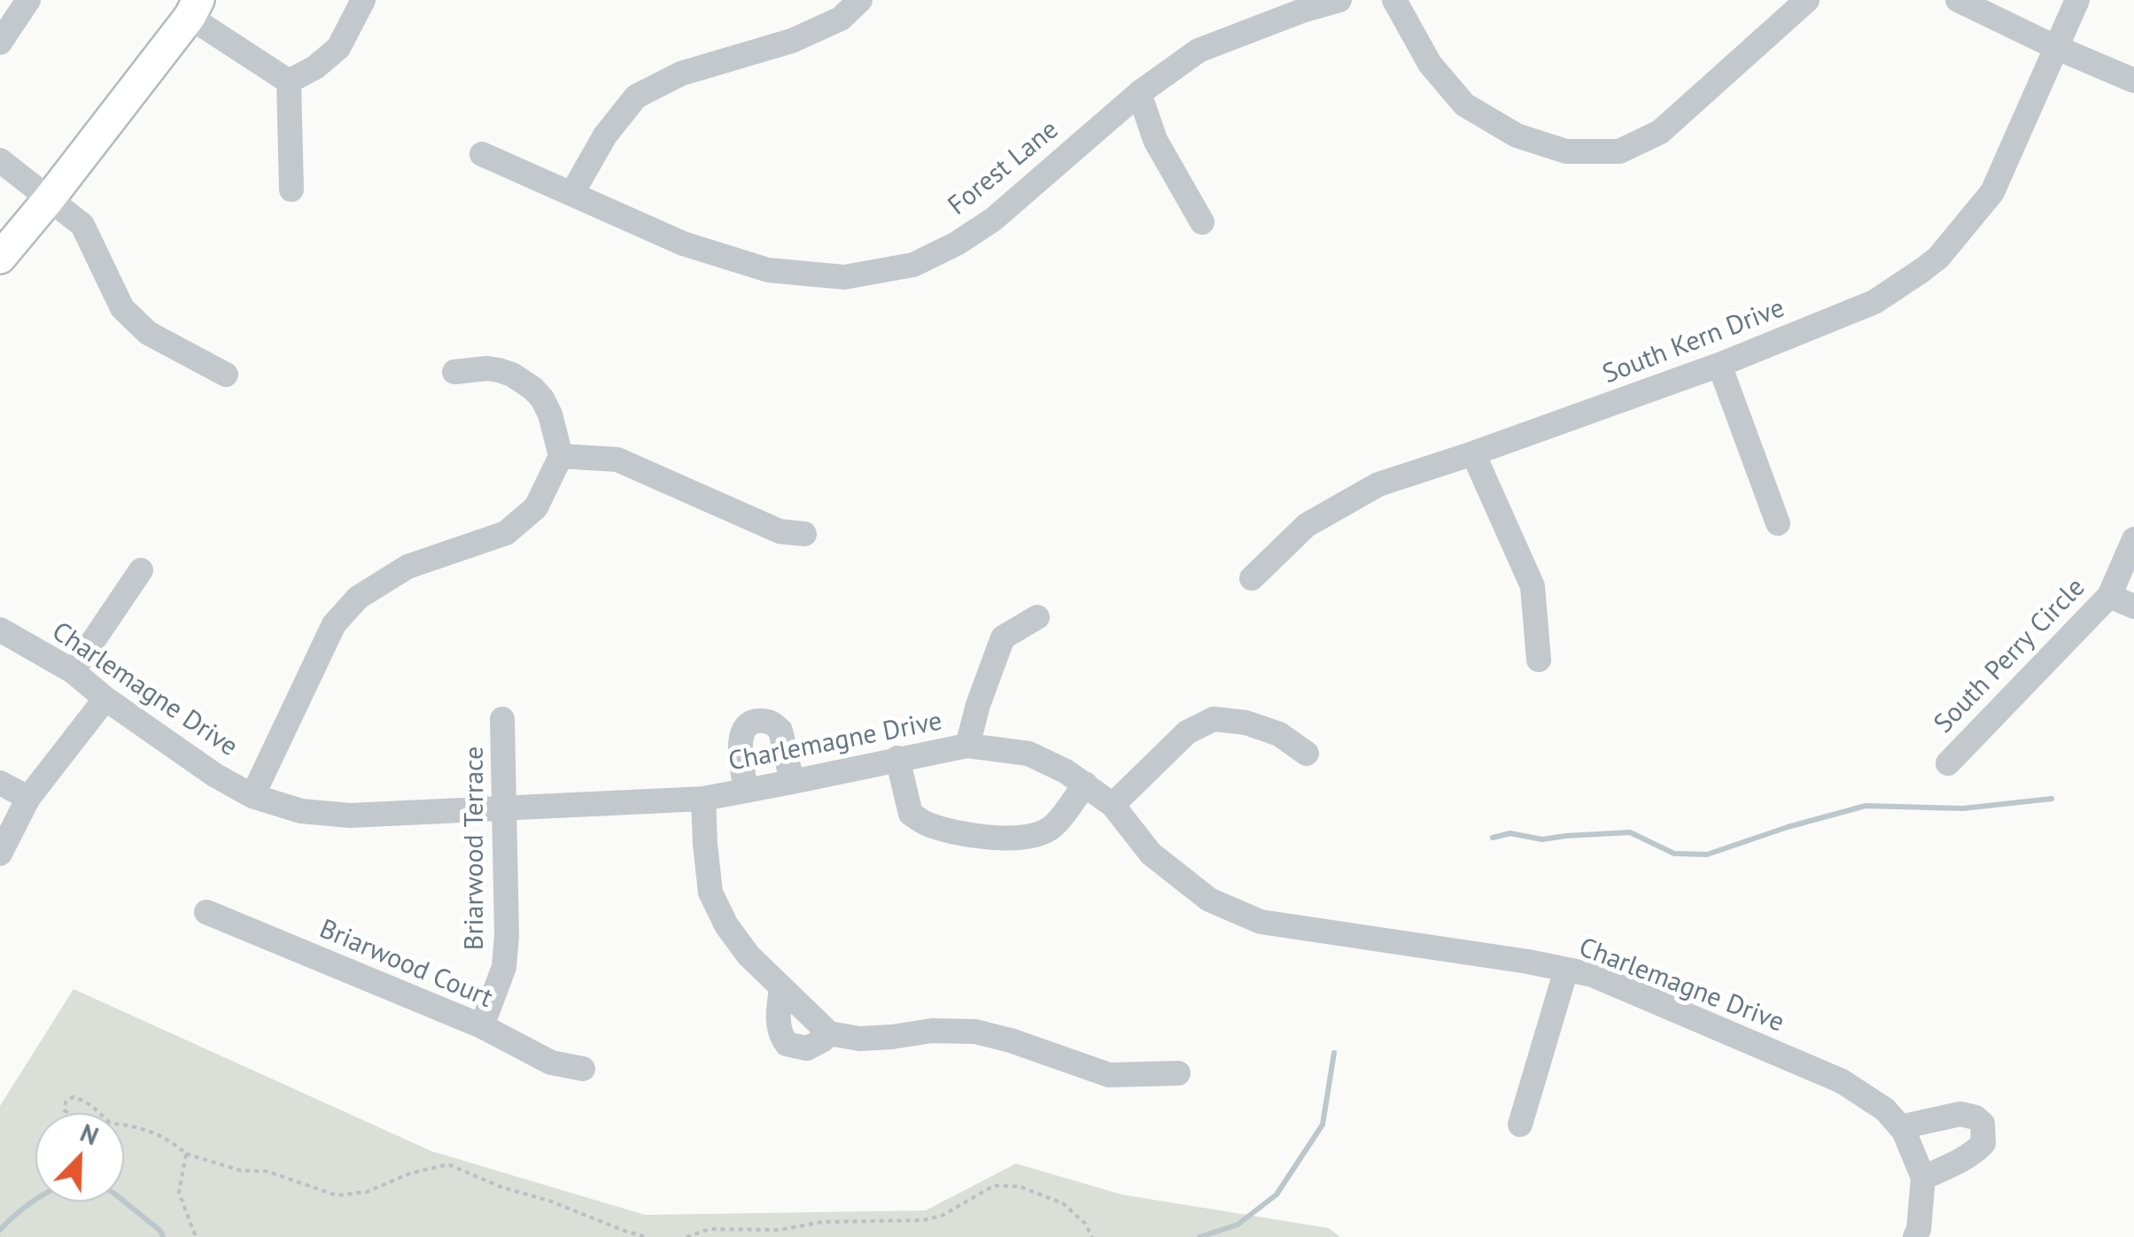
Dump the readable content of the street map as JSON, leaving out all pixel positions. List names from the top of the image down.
{
  "streets": {
    "street": [
      "Forest Lane",
      "South Kern Drive",
      "South Perry Circle",
      "Charlemagne Drive",
      "Briarwood Terrace",
      "Briarwood Court"
    ]
  },
  "crossings": [
    ["Charlemagne Drive", "Briarwood Terrace"],
    ["Briarwood Terrace", "Briarwood Court"]
  ],
  "north": "top right"
}
